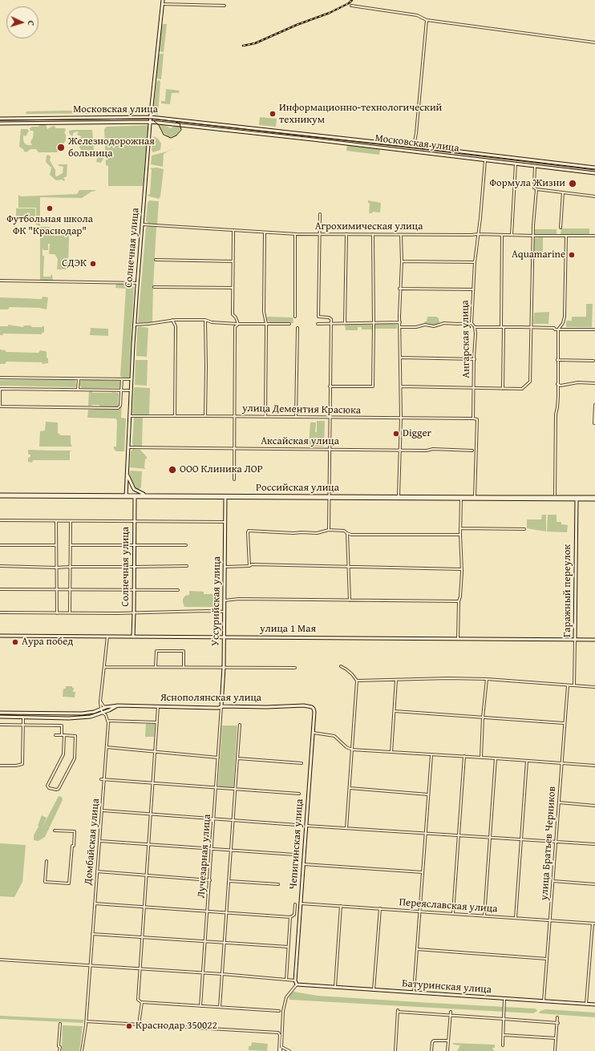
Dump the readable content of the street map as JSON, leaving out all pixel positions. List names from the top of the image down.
{
  "streets": {
    "street": [
      "Московская улица",
      "Агрохимическая улица",
      "Солнечная улица",
      "Ангарская улица",
      "улица Дементия Красюка",
      "Аксайская улица",
      "Российская улица",
      "Гаражный переулок",
      "Уссурийская улица",
      "улица 1 Мая",
      "Яснополянская улица",
      "Домбайская улица",
      "улица Братьев Черников",
      "Чепигинская улица",
      "Лучезарная улица",
      "Переяславская улица",
      "Батуринская улица"
    ]
  },
  "crossings": [
    ["Московская улица", "Солнечная улица"],
    ["Московская улица", "Ангарская улица"],
    ["Агрохимическая улица", "Солнечная улица"],
    ["Агрохимическая улица", "Ангарская улица"],
    ["Солнечная улица", "улица Дементия Красюка"],
    ["Солнечная улица", "Аксайская улица"],
    ["Солнечная улица", "Российская улица"],
    ["Солнечная улица", "улица 1 Мая"],
    ["Ангарская улица", "улица Дементия Красюка"],
    ["Ангарская улица", "Российская улица"],
    ["Российская улица", "Гаражный переулок"],
    ["Российская улица", "Уссурийская улица"],
    ["Гаражный переулок", "улица 1 Мая"],
    ["Уссурийская улица", "улица 1 Мая"],
    ["Уссурийская улица", "Яснополянская улица"],
    ["Уссурийская улица", "Лучезарная улица"],
    ["Яснополянская улица", "Чепигинская улица"],
    ["Яснополянская улица", "Лучезарная улица"],
    ["улица Братьев Черников", "Переяславская улица"],
    ["улица Братьев Черников", "Батуринская улица"],
    ["Чепигинская улица", "Переяславская улица"]
  ],
  "places": [
    "Информационно-технологический техникум",
    "Железнодорожная больница",
    "Формула Жизни",
    "Футбольная школа ФК \"Краснодар\"",
    "Aquamarine",
    "СДЭК",
    "Digger",
    "ООО Клиника ЛОР",
    "Аура побед",
    "Краснодар 350022"
  ],
  "north": "right"
}
